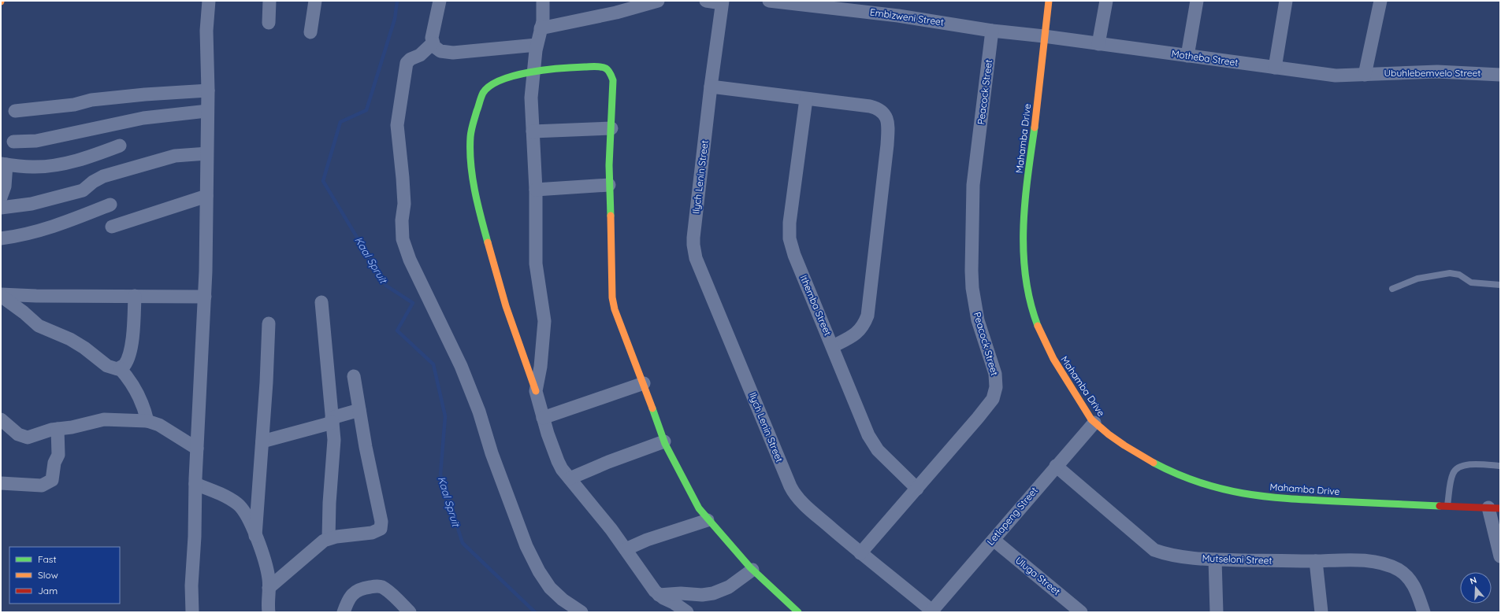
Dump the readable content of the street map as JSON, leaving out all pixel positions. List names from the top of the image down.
{
  "streets": {
    "street": [
      "Embizweni Street",
      "Motheba Street",
      "Ubuhlebemvelo Street",
      "Peacock Street",
      "Mahamba Drive",
      "Ilych Lenin Street",
      "Ithemba Street",
      "Letlapeng Street",
      "Mutseloni Street",
      "Uluga Street"
    ]
  },
  "crossings": [
    ["Embizweni Street", "Motheba Street"],
    ["Embizweni Street", "Peacock Street"],
    ["Embizweni Street", "Mahamba Drive"],
    ["Motheba Street", "Ubuhlebemvelo Street"],
    ["Motheba Street", "Mahamba Drive"],
    ["Peacock Street", "Ilych Lenin Street"],
    ["Peacock Street", "Ithemba Street"],
    ["Mahamba Drive", "Letlapeng Street"],
    ["Ilych Lenin Street", "Letlapeng Street"],
    ["Letlapeng Street", "Mutseloni Street"],
    ["Letlapeng Street", "Uluga Street"]
  ],
  "water": ["Kaal Spruit"],
  "legend": ["Fast", "Slow", "Jam"],
  "north": "top"
}
